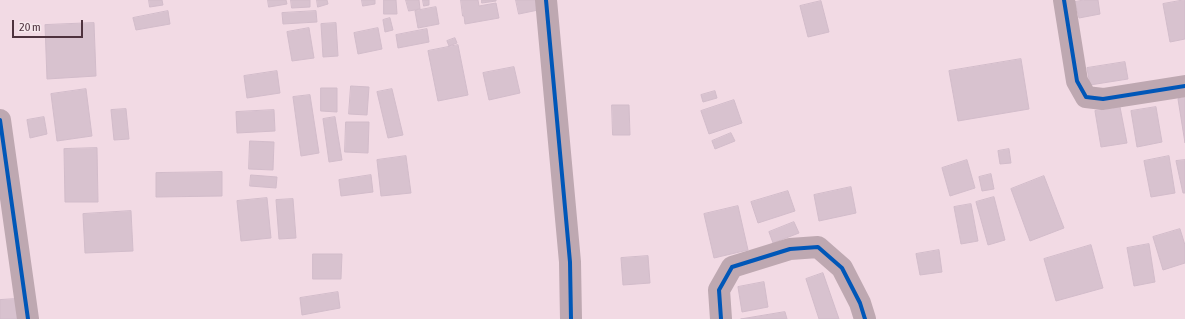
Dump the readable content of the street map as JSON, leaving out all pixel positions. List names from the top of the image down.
{
  "scale_bar": "20 m"
}
